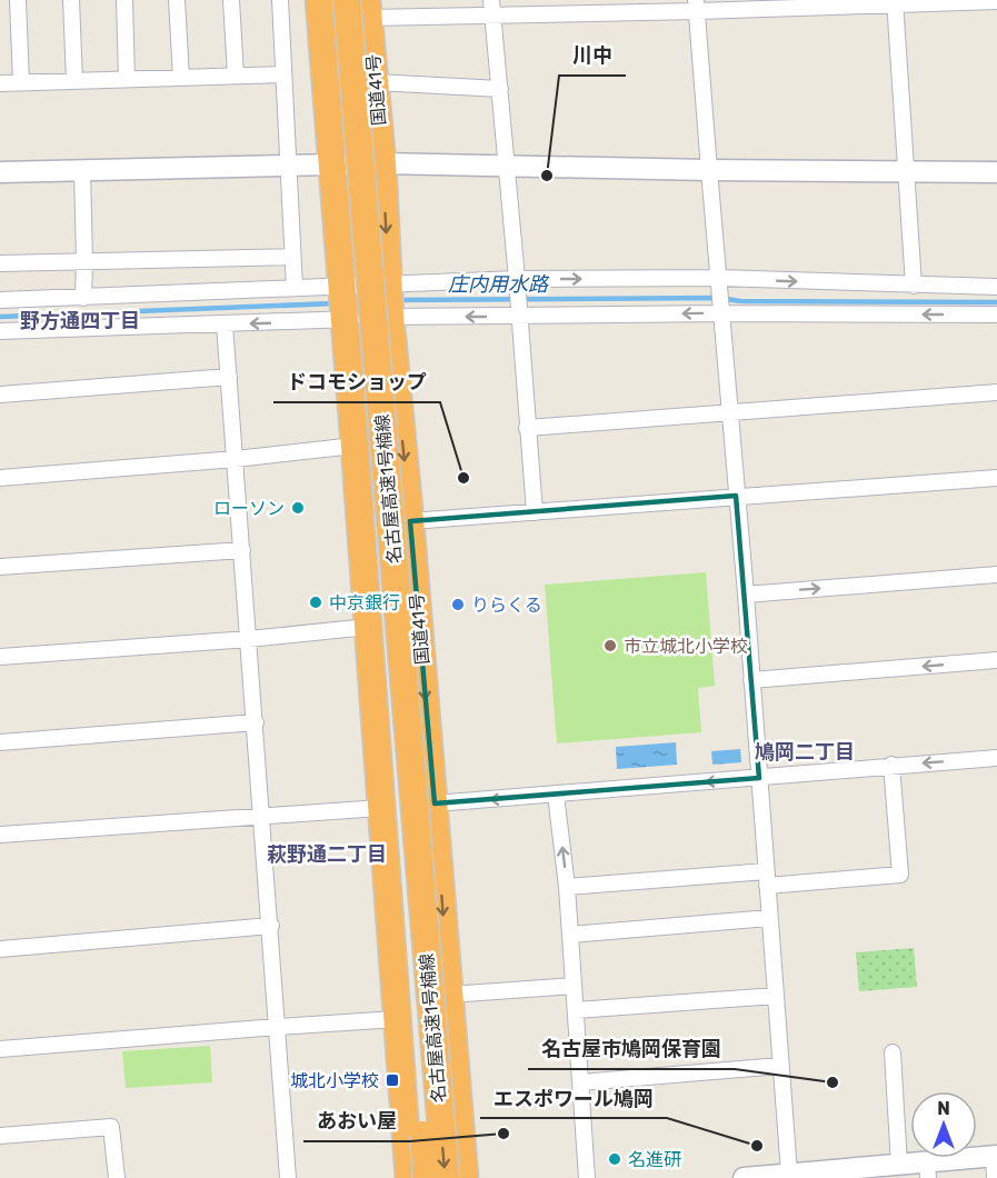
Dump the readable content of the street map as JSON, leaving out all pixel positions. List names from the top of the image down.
{
  "streets": {
    "highway": ["国道41号", "名古屋高速1号楠線"]
  },
  "districts": ["野方通四丁目", "鳩岡二丁目", "萩野通二丁目"],
  "water": ["庄内用水路"],
  "places": {
    "other": [
      "川中",
      "ドコモショップ",
      "ローソン",
      "中京銀行",
      "りらくる",
      "市立城北小学校",
      "名古屋市鳩岡保育園",
      "あおい屋",
      "エスポワール鳩岡",
      "名進研"
    ],
    "transit": ["城北小学校"]
  },
  "north": "top"
}
